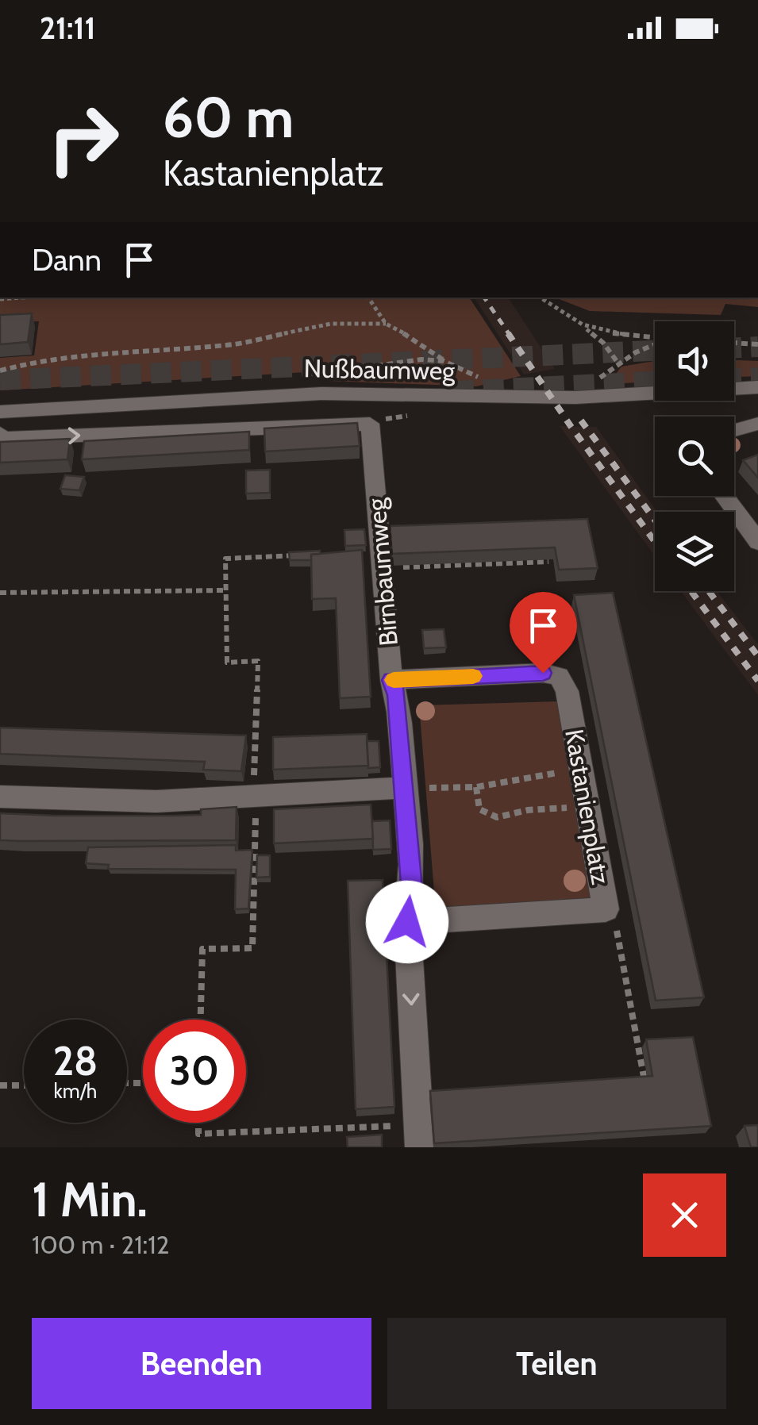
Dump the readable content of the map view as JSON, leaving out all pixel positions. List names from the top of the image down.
{
  "streets": {
    "street": ["Nußbaumweg", "Birnbaumweg", "Kastanienplatz"]
  },
  "crossings": [
    ["Birnbaumweg", "Kastanienplatz"]
  ],
  "page": {
    "status": "21:11",
    "turn": ["60 m", "Kastanienplatz"],
    "then": "Dann",
    "speed": "28 km/h",
    "limit": "30",
    "heading": ["1 Min.", "100 m · 21:12"],
    "buttons": ["Beenden", "Teilen"]
  }
}
